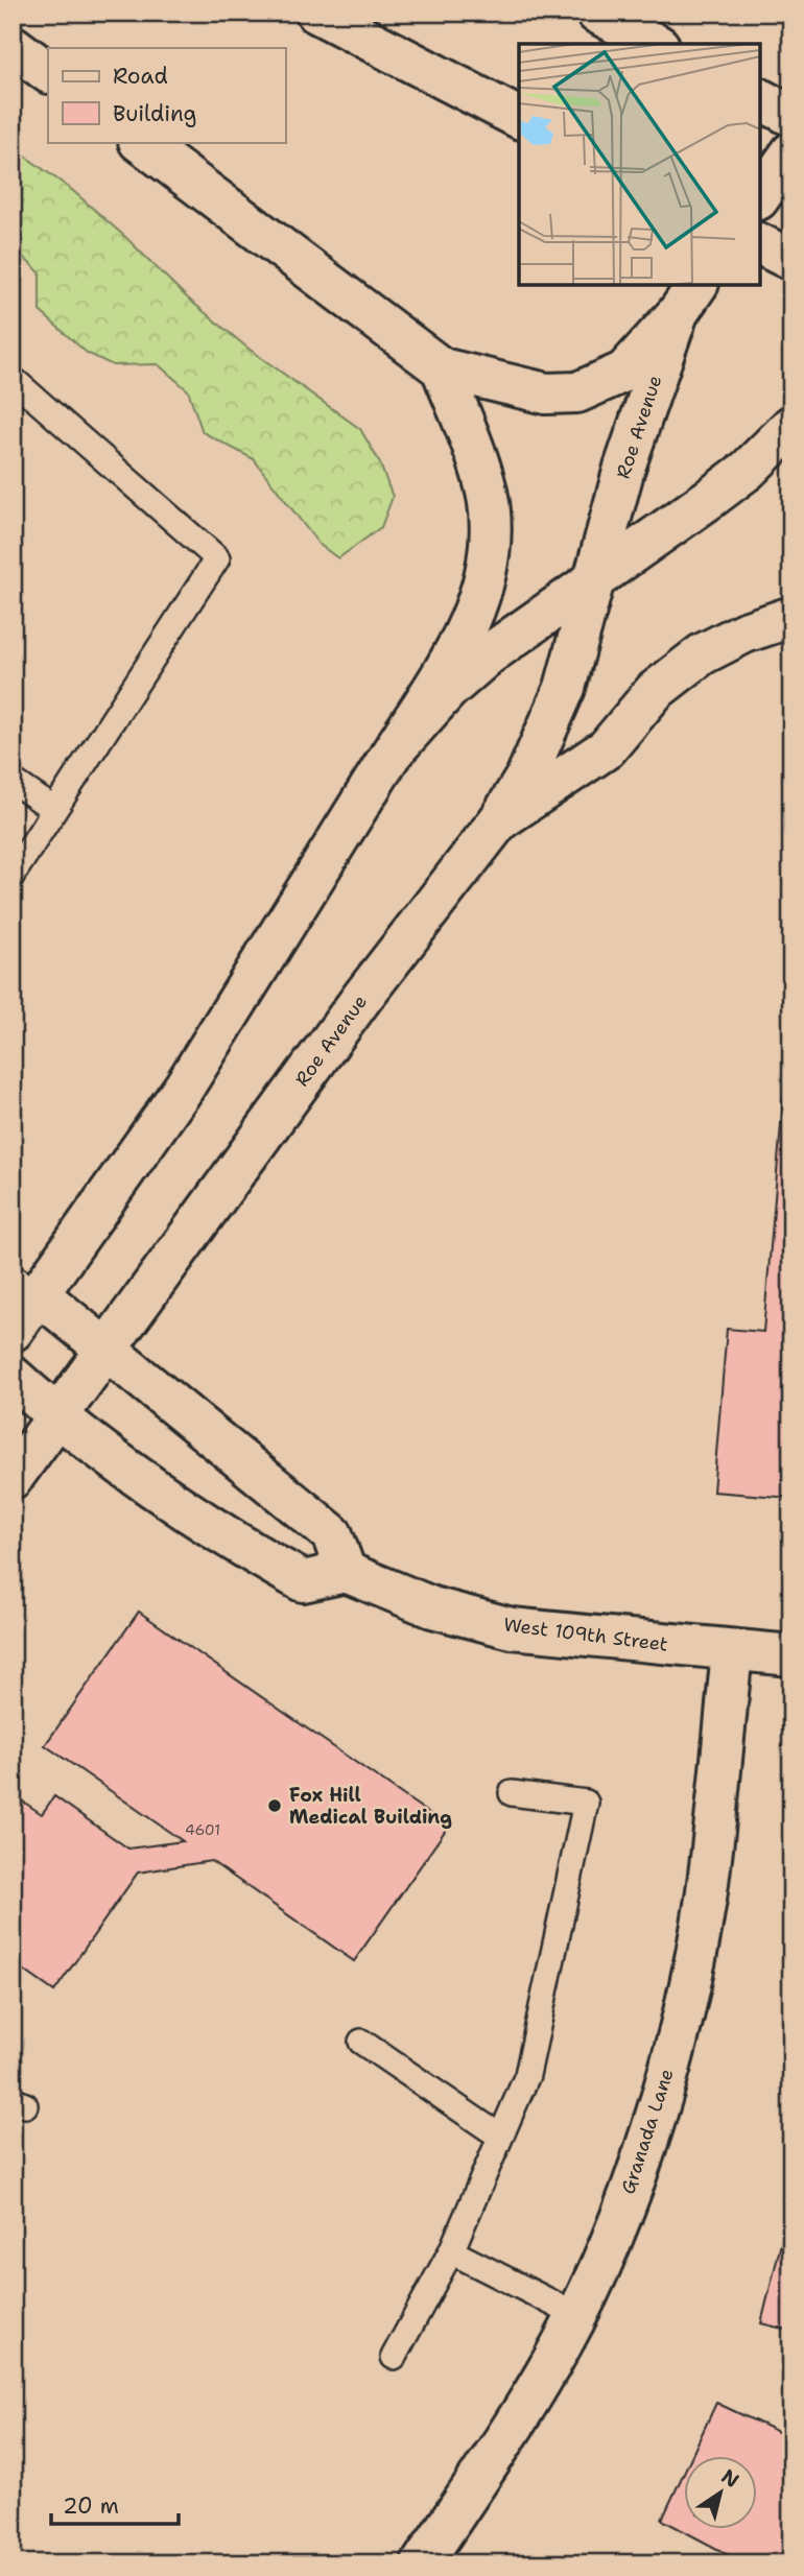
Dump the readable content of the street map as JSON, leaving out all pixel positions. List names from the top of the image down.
{
  "streets": {
    "main road": ["Roe Avenue", "West 109th Street", "Granada Lane"]
  },
  "crossings": [
    ["West 109th Street", "Granada Lane"]
  ],
  "places": ["Fox Hill Medical Building"],
  "house_numbers": ["4601"],
  "legend": ["Road", "Building"],
  "scale_bar": "20 m",
  "north": "top right"
}
